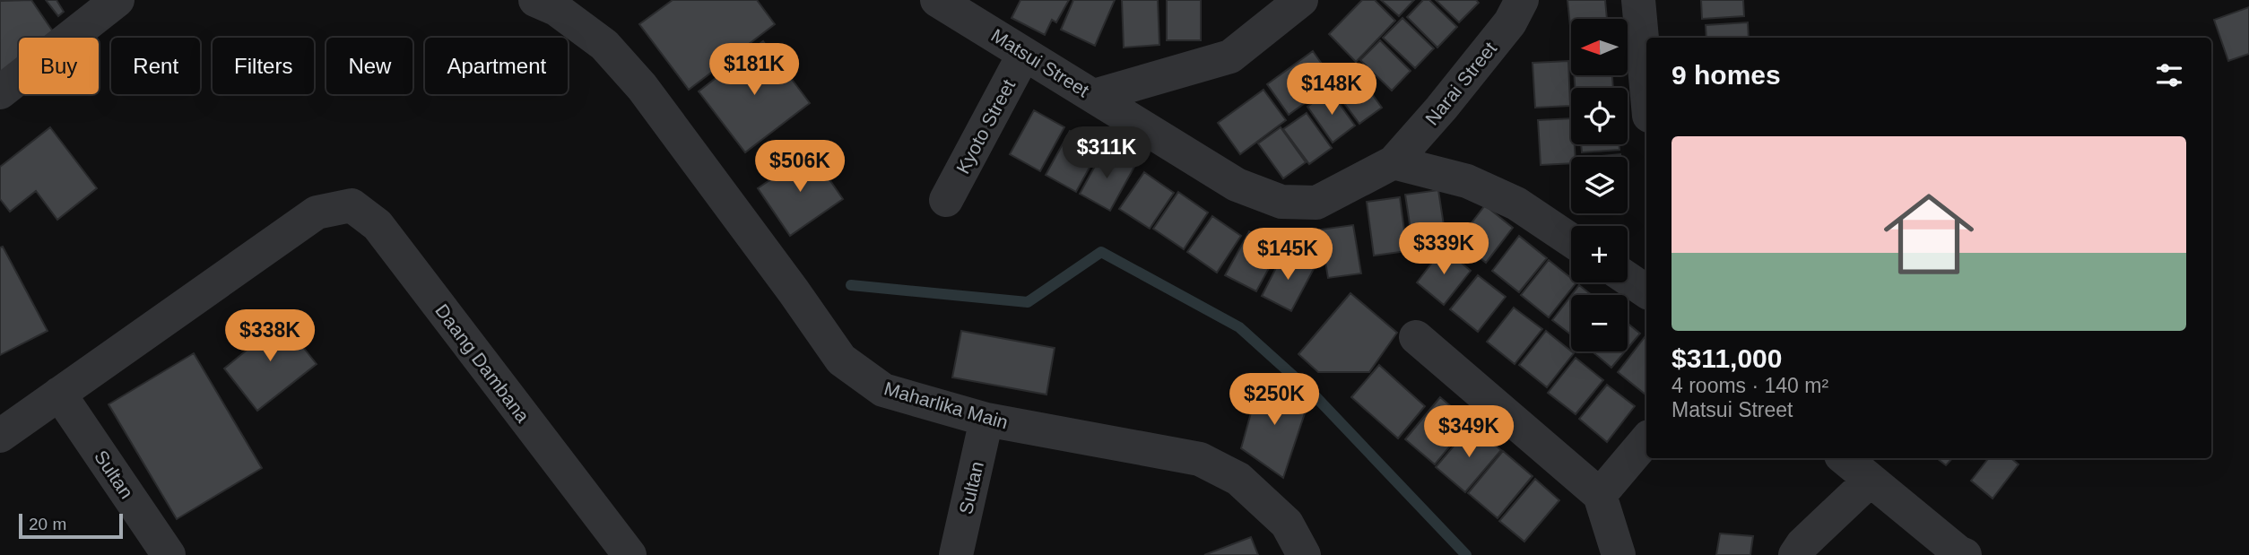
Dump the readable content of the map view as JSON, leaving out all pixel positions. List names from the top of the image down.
{
  "streets": {
    "street": [
      "Matsui Street",
      "Narai Street",
      "Kyoto Street",
      "Daang Dambana",
      "Maharlika Main",
      "Sultan"
    ]
  },
  "crossings": [
    ["Matsui Street", "Narai Street"],
    ["Matsui Street", "Kyoto Street"],
    ["Daang Dambana", "Sultan"],
    ["Maharlika Main", "Sultan"]
  ],
  "scale_bar": "20 m",
  "north": "left",
  "page": {
    "map_buttons": ["+", "−"],
    "chip": [
      "Buy",
      "Rent",
      "Filters",
      "New",
      "Apartment"
    ],
    "heading": "9 homes",
    "price": [
      "$181K",
      "$148K",
      "$311K",
      "$506K",
      "$339K",
      "$145K",
      "$338K",
      "$250K",
      "$349K"
    ],
    "list": [
      {
        "name": "$311,000",
        "note": "4 rooms · 140 m² · Matsui Street"
      }
    ],
    "scale": "20 m"
  }
}
